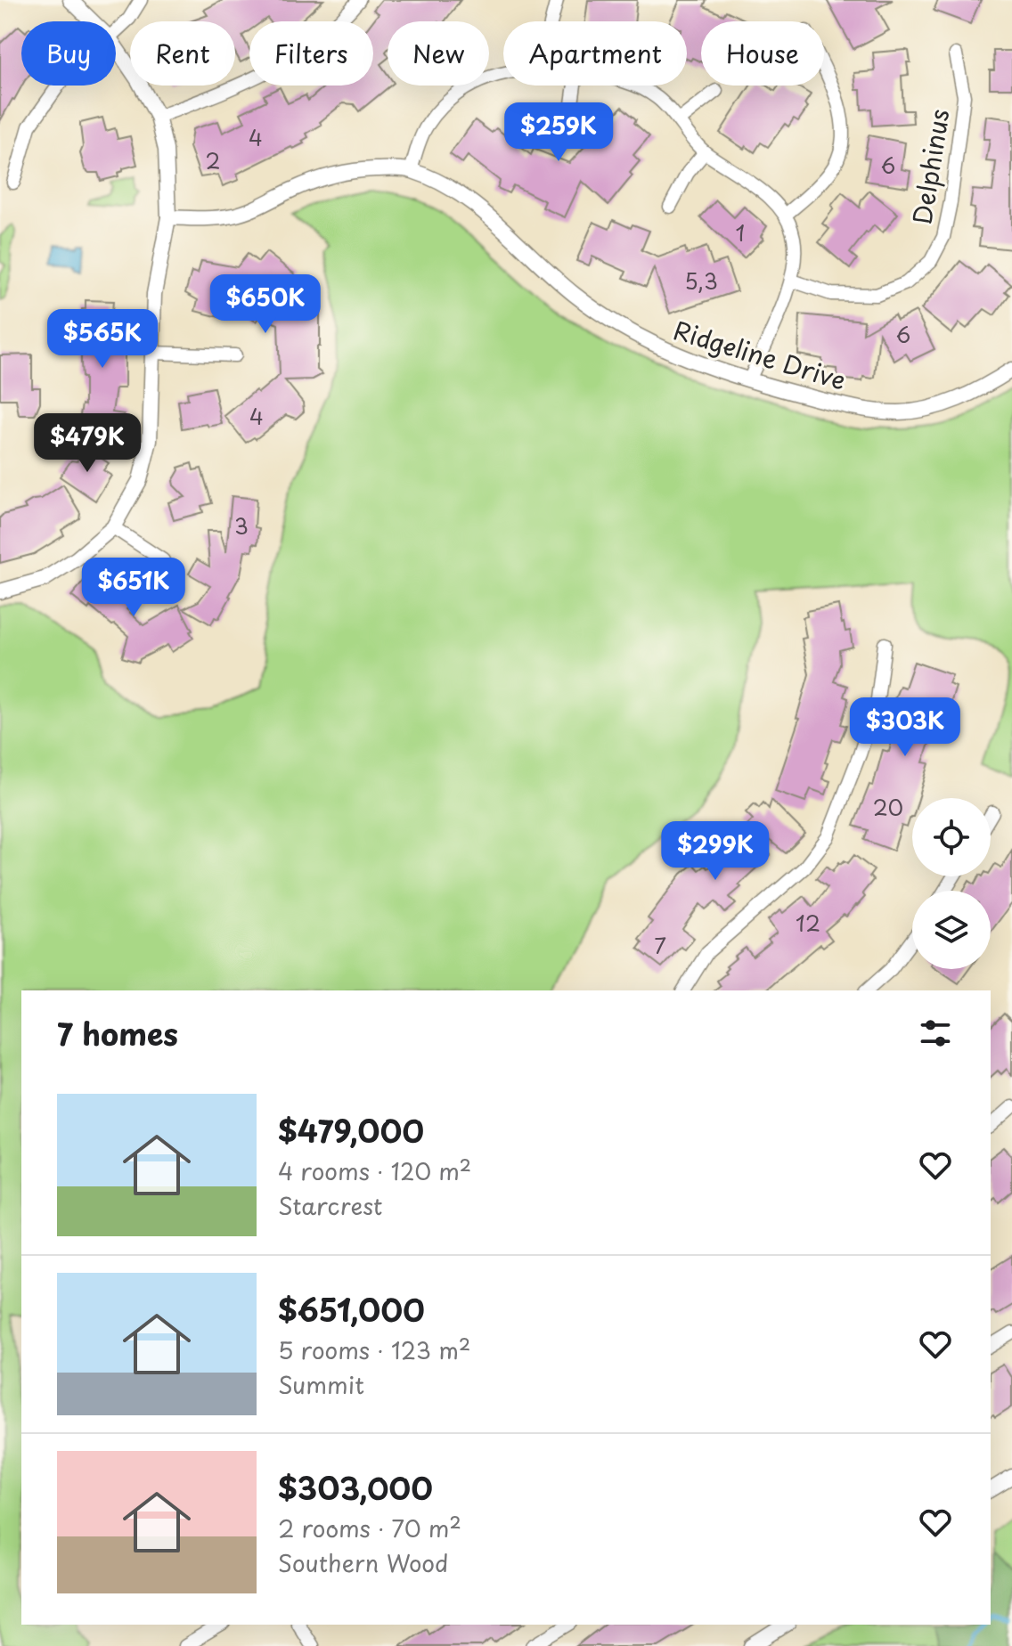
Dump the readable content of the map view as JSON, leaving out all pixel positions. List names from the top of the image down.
{
  "streets": {
    "street": ["Delphinus", "Ridgeline Drive"]
  },
  "house_numbers": [
    "4",
    "2",
    "6",
    "1",
    "5,3",
    "6",
    "4",
    "3",
    "20",
    "12",
    "7"
  ],
  "page": {
    "chip": [
      "Buy",
      "Rent",
      "Filters",
      "New",
      "Apartment",
      "House"
    ],
    "price": [
      "$259K",
      "$650K",
      "$565K",
      "$479K",
      "$651K",
      "$303K",
      "$299K"
    ],
    "heading": "7 homes",
    "list": [
      {
        "name": "$479,000",
        "note": "4 rooms · 120 m² · Starcrest"
      },
      {
        "name": "$651,000",
        "note": "5 rooms · 123 m² · Summit"
      },
      {
        "name": "$303,000",
        "note": "2 rooms · 70 m² · Southern Wood"
      }
    ]
  }
}
